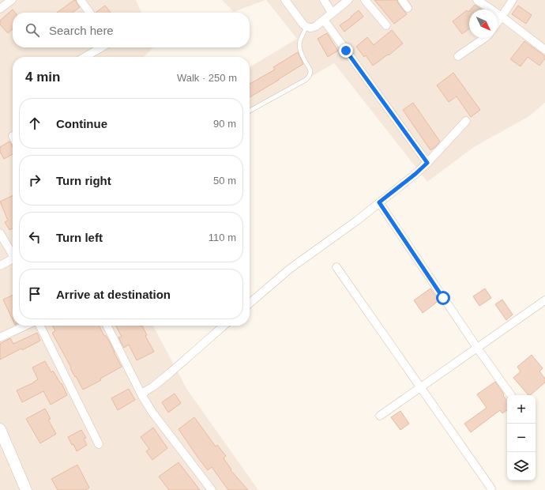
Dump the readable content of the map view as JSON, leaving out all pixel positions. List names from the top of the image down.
{
  "north": "bottom right",
  "page": {
    "search": "Search here",
    "heading": ["4 min", "Walk · 250 m"],
    "list": [
      ["Continue", "90 m"],
      ["Turn right", "50 m"],
      ["Turn left", "110 m"],
      "Arrive at destination"
    ],
    "map_buttons": ["+", "−"]
  }
}
